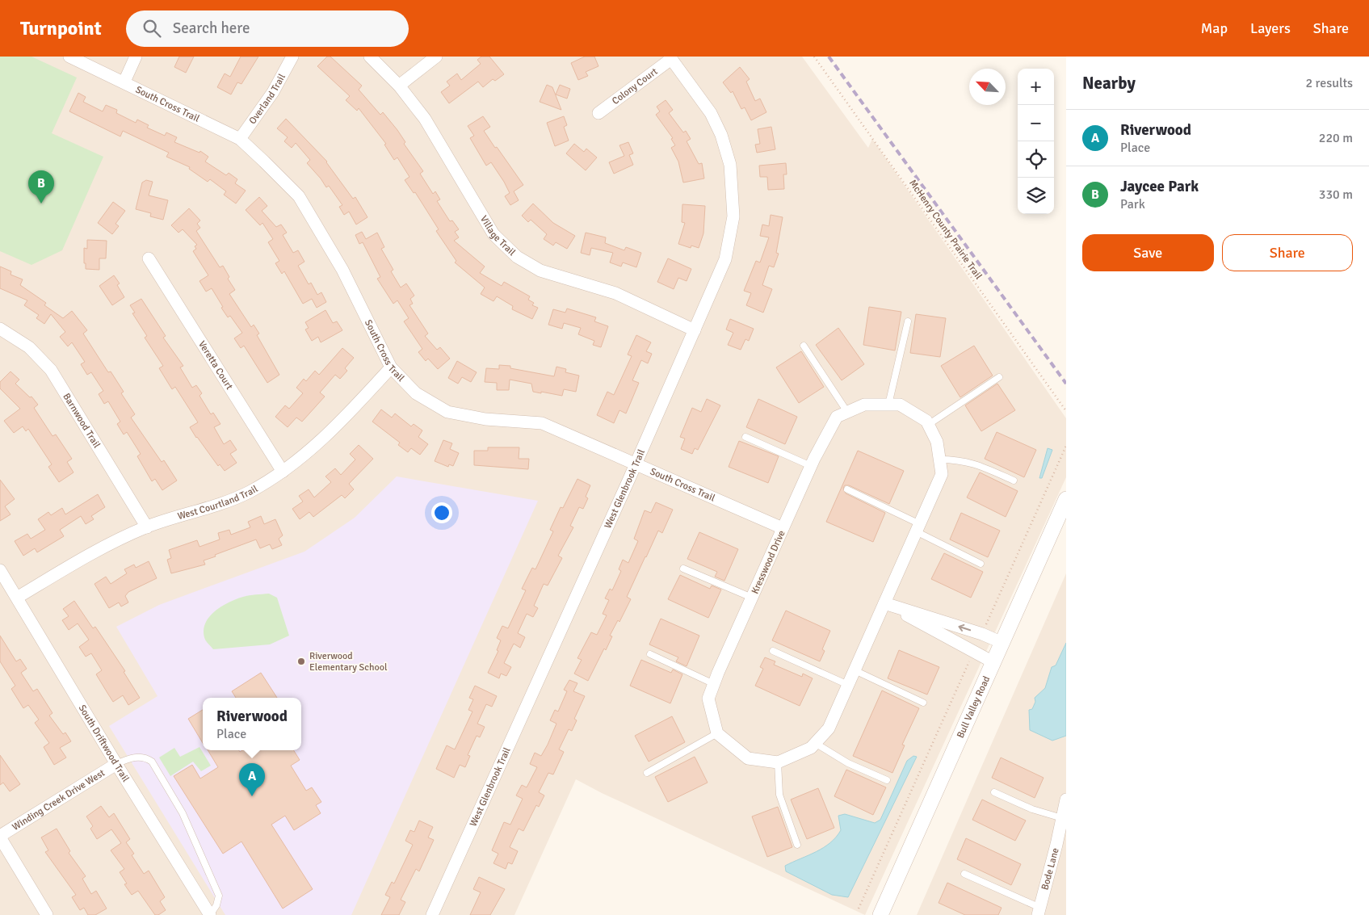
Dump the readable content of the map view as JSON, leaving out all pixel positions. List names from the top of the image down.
{
  "streets": {
    "street": [
      "Colony Court",
      "Overland Trail",
      "South Cross Trail",
      "Village Trail",
      "Veretta Court",
      "Barnwood Trail",
      "West Glenbrook Trail",
      "West Courtland Trail",
      "Kresswood Drive",
      "Bull Valley Road",
      "South Driftwood Trail",
      "Winding Creek Drive West",
      "Bode Lane"
    ],
    "path": ["McHenry County Prairie Trail"]
  },
  "crossings": [
    ["Colony Court", "West Glenbrook Trail"],
    ["Overland Trail", "South Cross Trail"],
    ["South Cross Trail", "West Glenbrook Trail"],
    ["South Cross Trail", "West Courtland Trail"],
    ["South Cross Trail", "Kresswood Drive"],
    ["Village Trail", "West Glenbrook Trail"],
    ["Veretta Court", "West Courtland Trail"],
    ["Barnwood Trail", "West Courtland Trail"],
    ["West Courtland Trail", "South Driftwood Trail"],
    ["South Driftwood Trail", "Winding Creek Drive West"]
  ],
  "places": ["Riverwood Elementary School"],
  "north": "top left",
  "page": {
    "header": "Turnpoint",
    "search": "Search here",
    "nav": ["Map", "Layers", "Share"],
    "heading": ["Nearby", "2 results"],
    "map_buttons": ["+", "−"],
    "list": [
      {
        "mark": "A",
        "name": "Riverwood",
        "note": "Place",
        "value": "220 m"
      },
      {
        "mark": "B",
        "name": "Jaycee Park",
        "note": "Park",
        "value": "330 m"
      }
    ],
    "pins": ["B", "A"],
    "buttons": ["Save", "Share"],
    "popup": ["Riverwood", "Place"]
  }
}
